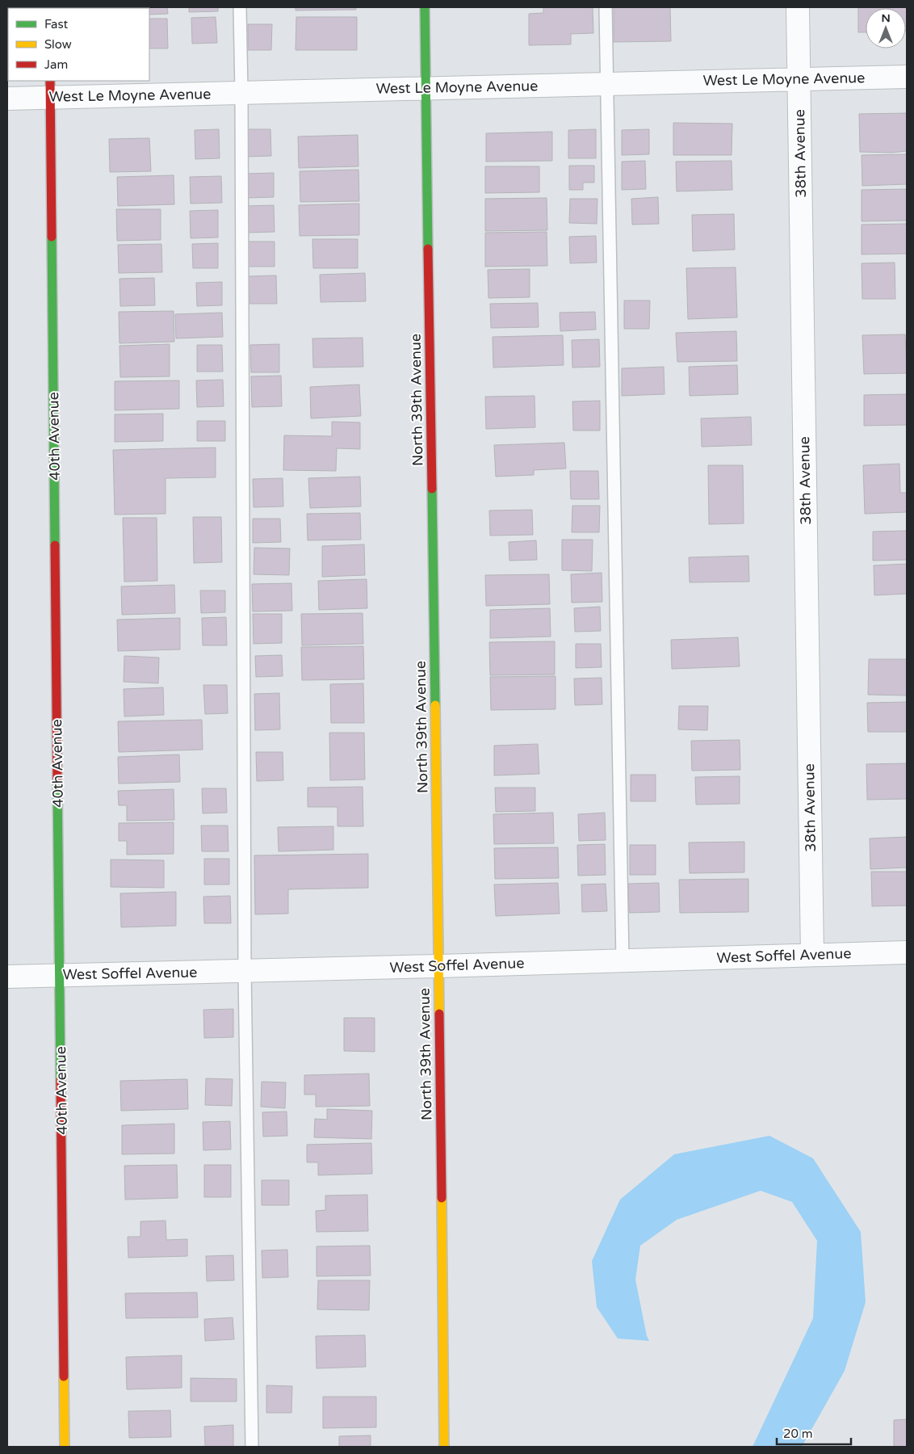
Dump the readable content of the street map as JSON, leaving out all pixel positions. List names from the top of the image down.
{
  "streets": {
    "street": [
      "West Le Moyne Avenue",
      "38th Avenue",
      "North 39th Avenue",
      "40th Avenue",
      "West Soffel Avenue"
    ]
  },
  "crossings": [
    ["West Le Moyne Avenue", "38th Avenue"],
    ["West Le Moyne Avenue", "North 39th Avenue"],
    ["West Le Moyne Avenue", "40th Avenue"],
    ["38th Avenue", "West Soffel Avenue"],
    ["North 39th Avenue", "West Soffel Avenue"],
    ["40th Avenue", "West Soffel Avenue"]
  ],
  "legend": ["Fast", "Slow", "Jam"],
  "scale_bar": "20 m",
  "north": "top"
}
